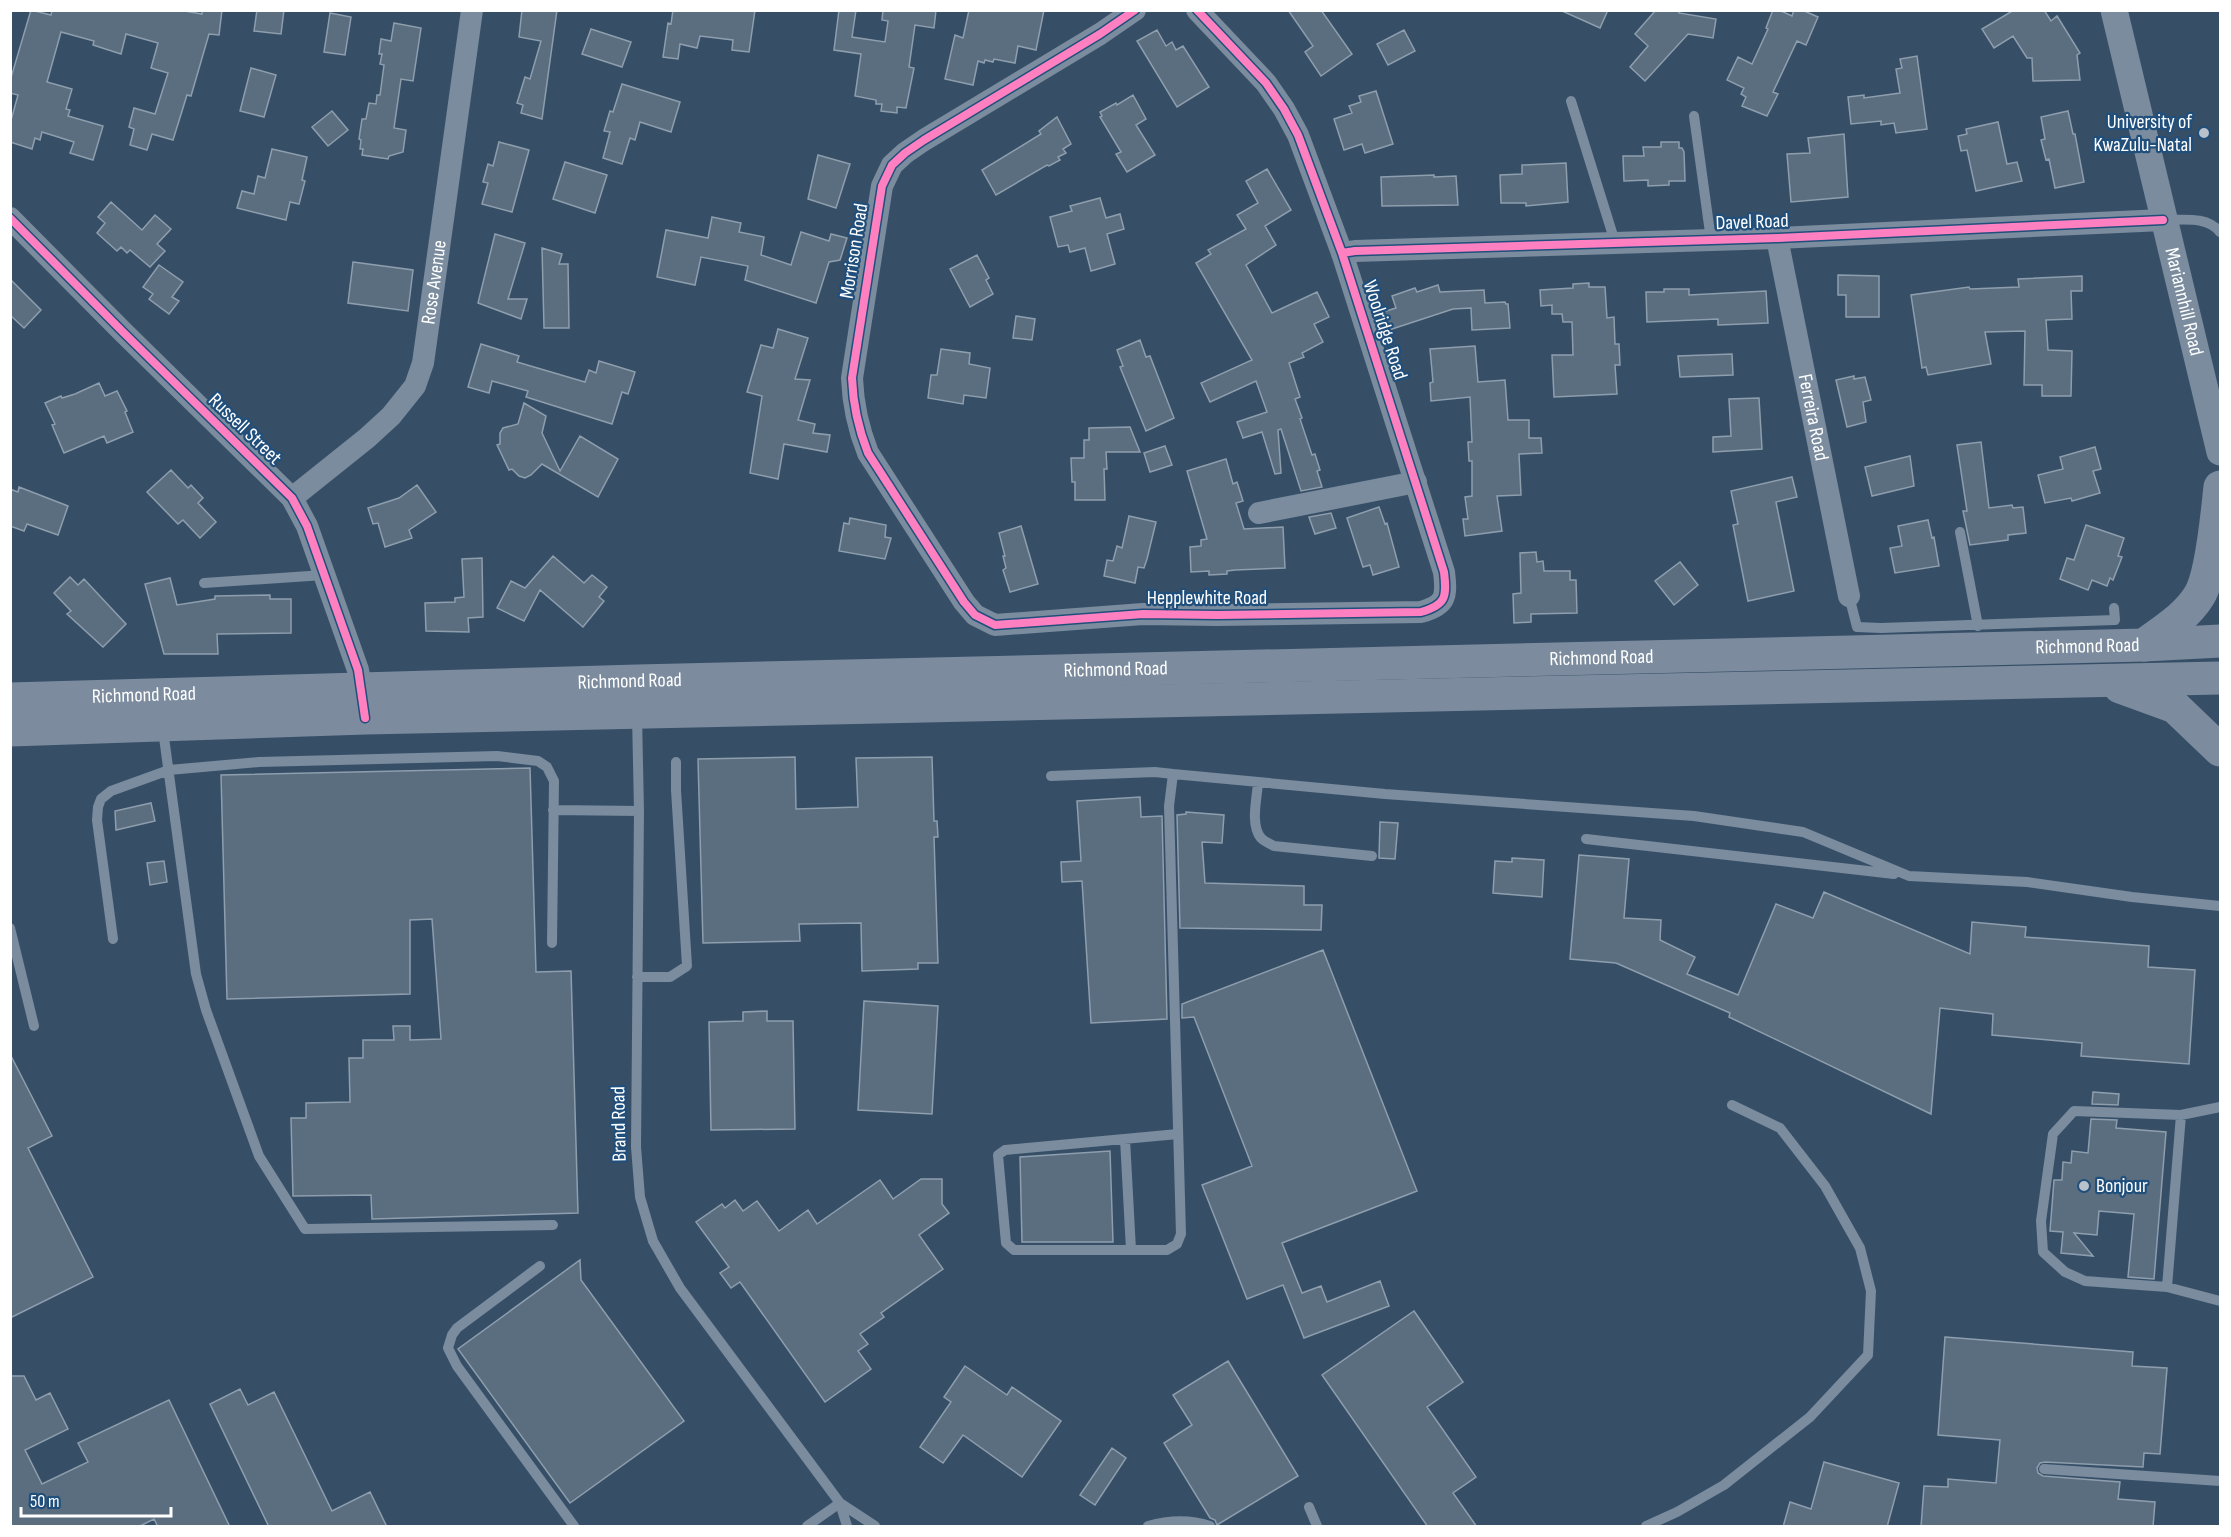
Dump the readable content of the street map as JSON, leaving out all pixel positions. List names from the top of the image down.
{
  "streets": {
    "highway": ["Richmond Road"],
    "street": [
      "Davel Road",
      "Morrison Road",
      "Rose Avenue",
      "Mariannhill Road",
      "Woolridge Road",
      "Ferreira Road",
      "Russell Street",
      "Hepplewhite Road"
    ],
    "lane": ["Brand Road"]
  },
  "crossings": [
    ["Davel Road", "Mariannhill Road"],
    ["Davel Road", "Woolridge Road"],
    ["Davel Road", "Ferreira Road"],
    ["Morrison Road", "Hepplewhite Road"],
    ["Rose Avenue", "Russell Street"],
    ["Woolridge Road", "Hepplewhite Road"],
    ["Russell Street", "Richmond Road"],
    ["Richmond Road", "Brand Road"]
  ],
  "places": ["University of KwaZulu-Natal", "Bonjour"],
  "scale_bar": "50 m"
}
